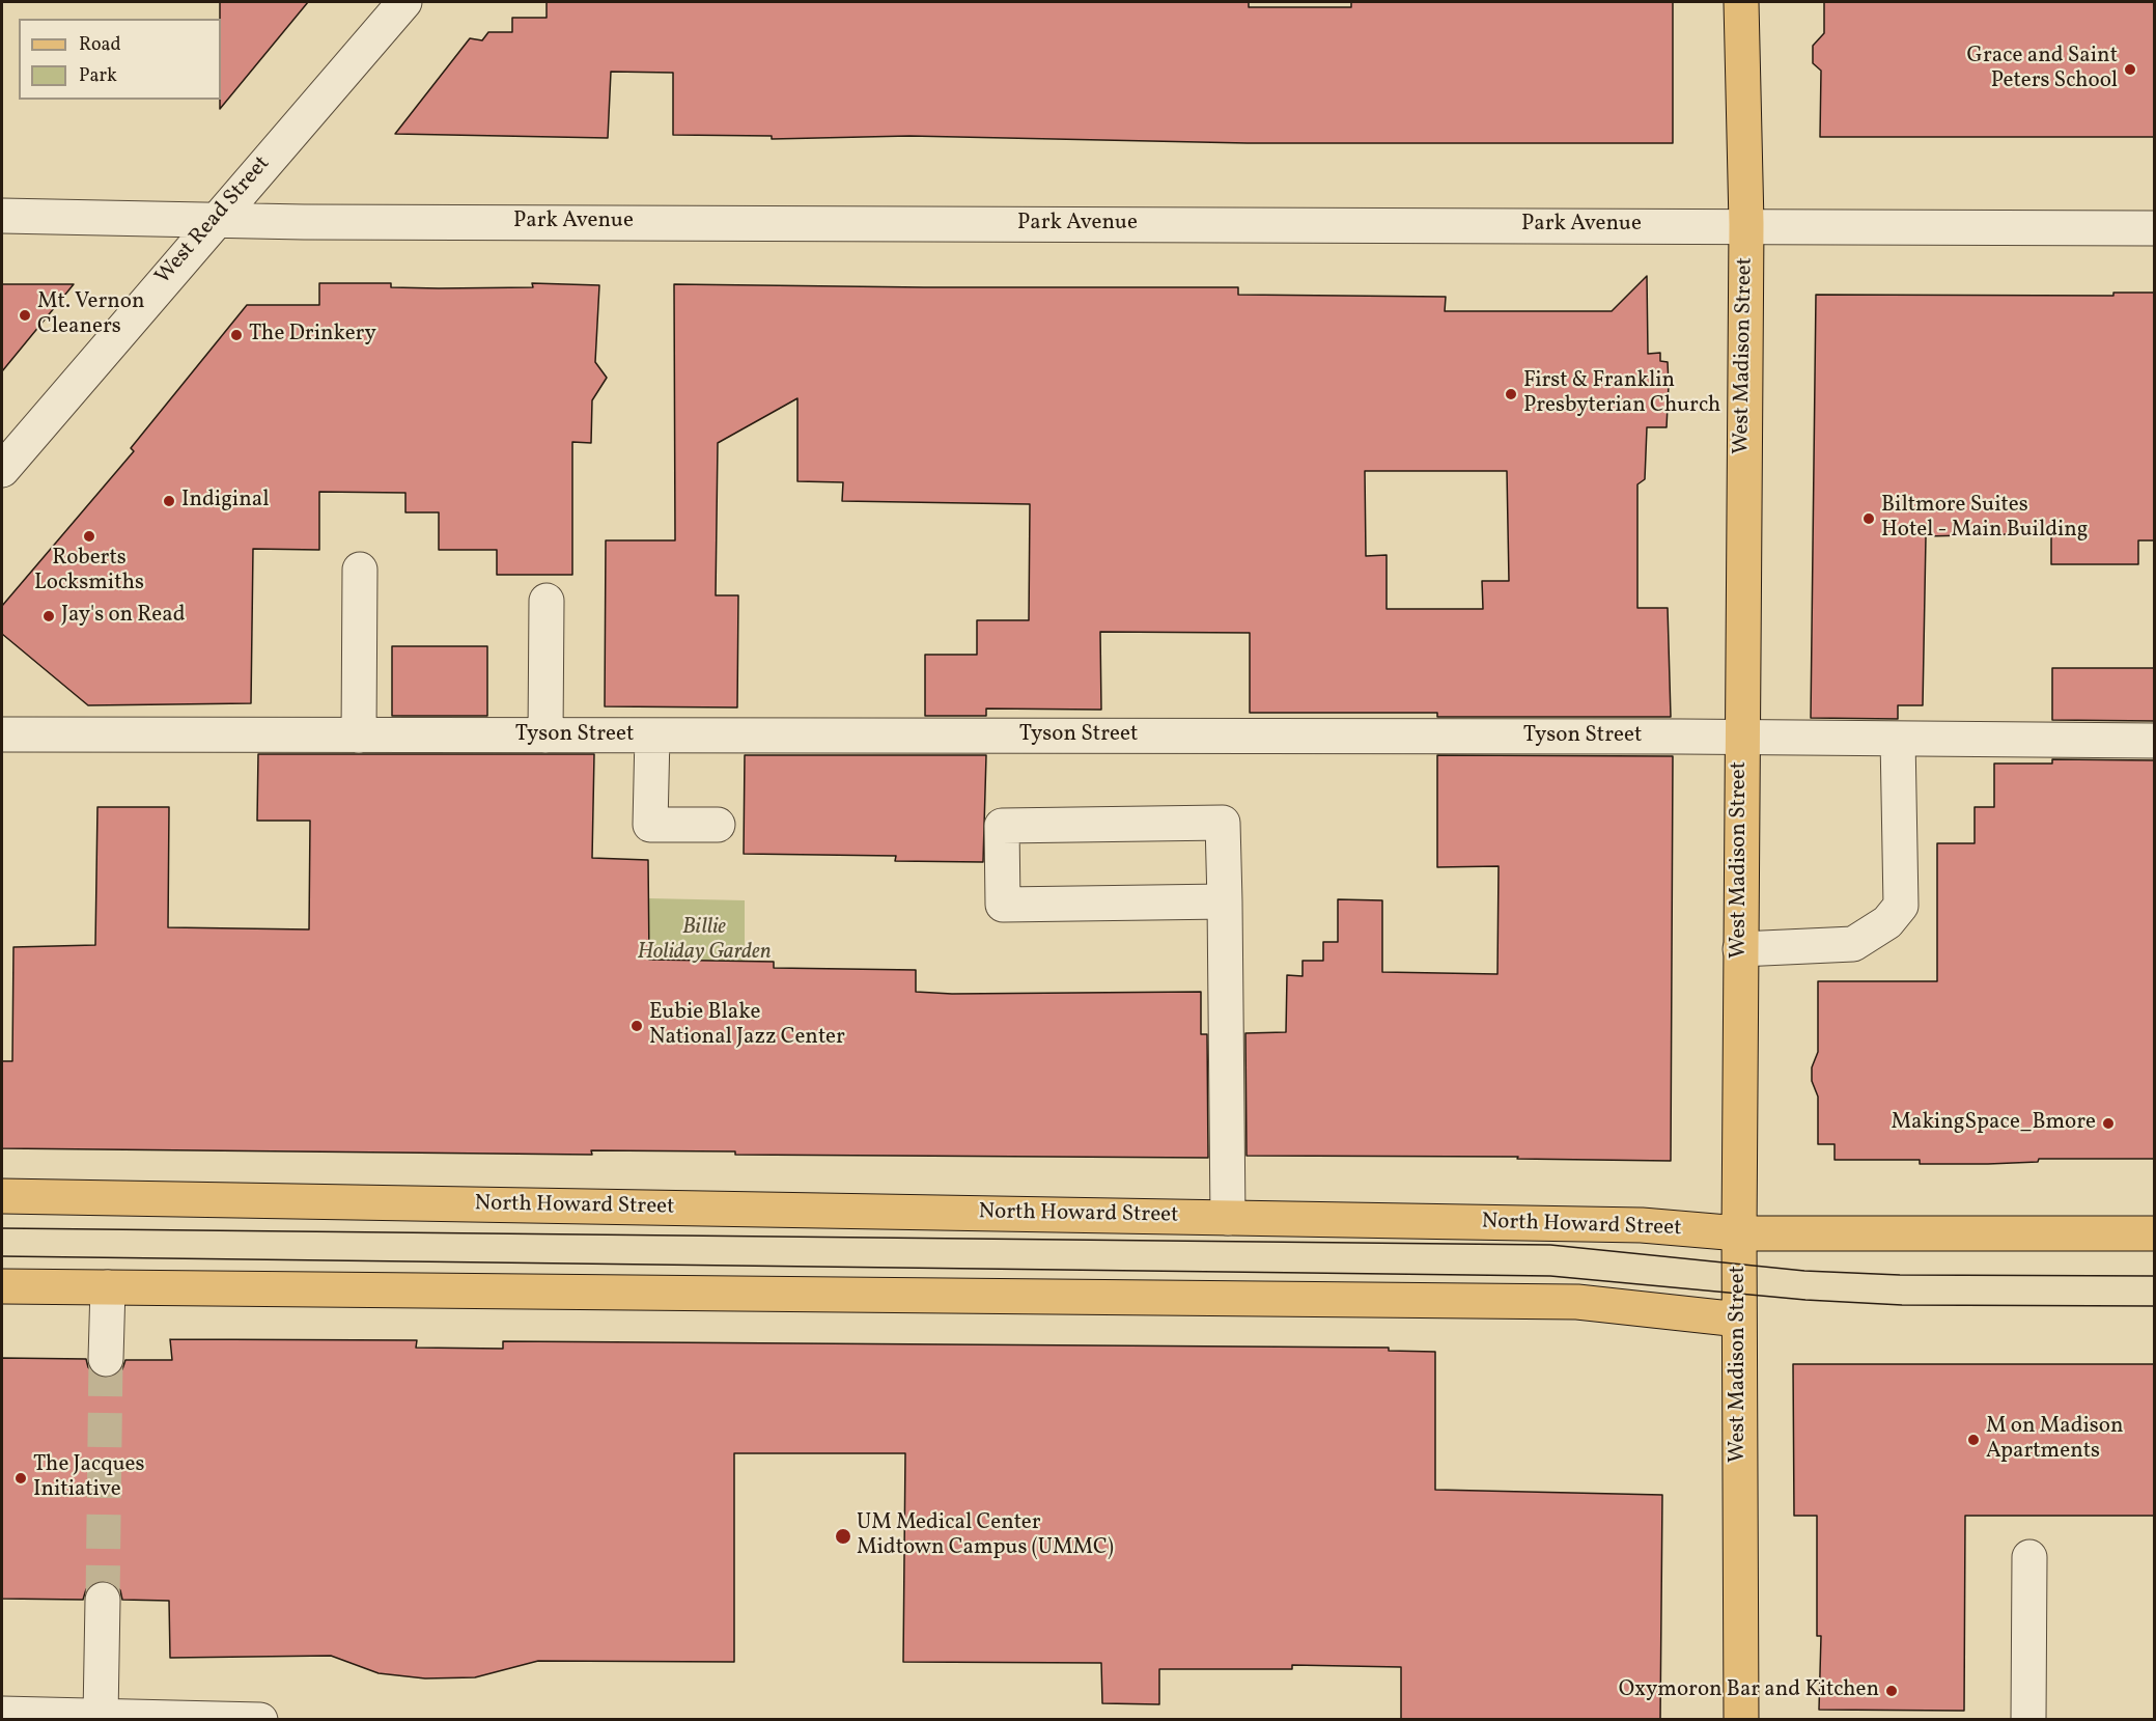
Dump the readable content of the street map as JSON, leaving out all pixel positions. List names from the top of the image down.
{
  "streets": {
    "main road": ["West Madison Street", "North Howard Street"],
    "street": ["West Read Street", "Park Avenue", "Tyson Street"]
  },
  "crossings": [
    ["West Read Street", "Park Avenue"],
    ["Park Avenue", "West Madison Street"],
    ["West Madison Street", "Tyson Street"],
    ["West Madison Street", "North Howard Street"]
  ],
  "parks": ["Billie Holiday Garden"],
  "places": [
    "Grace and Saint Peters School",
    "Mt. Vernon Cleaners",
    "The Drinkery",
    "First & Franklin Presbyterian Church",
    "Indiginal",
    "Biltmore Suites Hotel - Main Building",
    "Roberts Locksmiths",
    "Jay's on Read",
    "Eubie Blake National Jazz Center",
    "MakingSpace_Bmore",
    "M on Madison Apartments",
    "The Jacques Initiative",
    "UM Medical Center Midtown Campus (UMMC)",
    "Oxymoron Bar and Kitchen"
  ],
  "legend": ["Road", "Park"]
}
